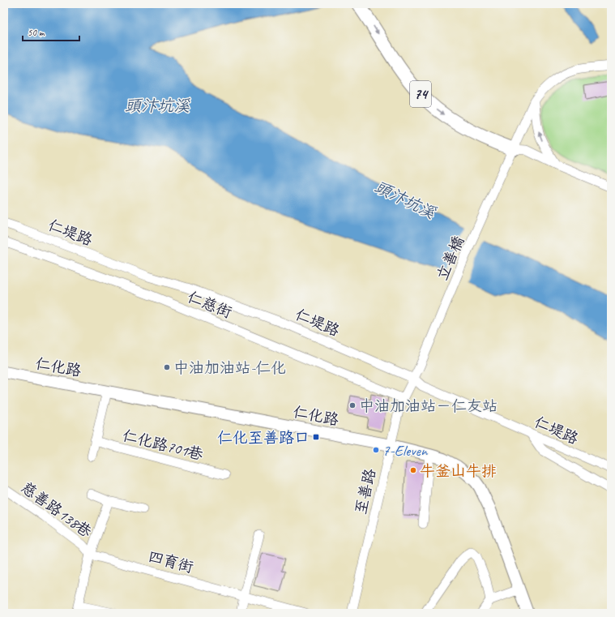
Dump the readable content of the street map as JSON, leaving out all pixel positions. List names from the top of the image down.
{
  "streets": {
    "highway": ["74"],
    "main road": ["仁化路"],
    "street": [
      "仁堤路",
      "立善橋",
      "仁慈街",
      "仁化路701巷",
      "至善路",
      "慈善路138巷",
      "四育街"
    ]
  },
  "crossings": [
    ["74", "立善橋"],
    ["仁堤路", "立善橋"],
    ["仁堤路", "至善路"],
    ["立善橋", "至善路"],
    ["仁慈街", "至善路"],
    ["仁化路", "至善路"],
    ["慈善路138巷", "四育街"]
  ],
  "water": ["頭汴坑溪"],
  "places": {
    "other": [
      "中油加油站-仁化",
      "中油加油站－仁友站",
      "7-Eleven",
      "牛釜山牛排"
    ],
    "transit": ["仁化至善路口"]
  },
  "scale_bar": "50 m"
}
